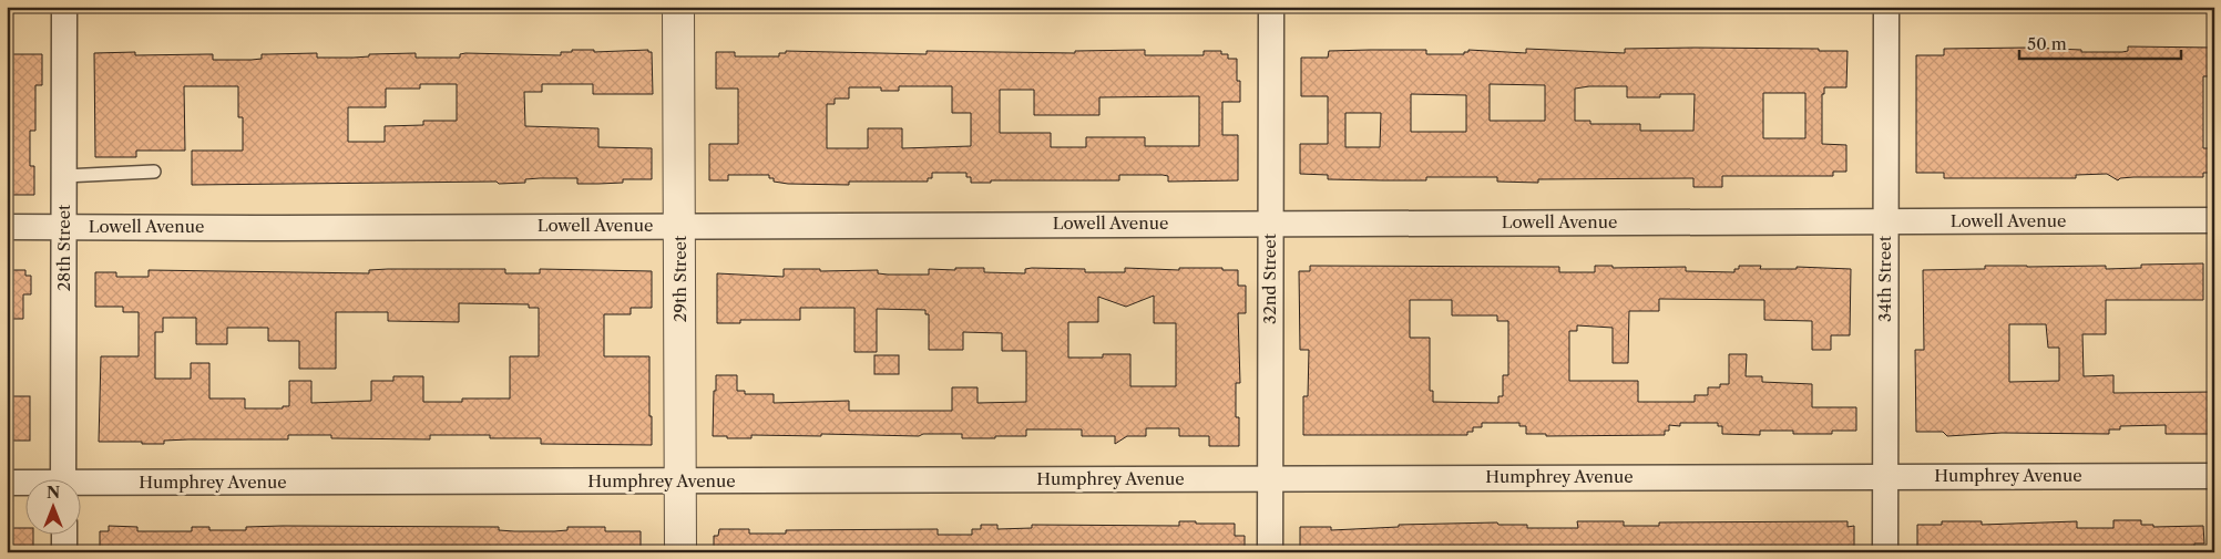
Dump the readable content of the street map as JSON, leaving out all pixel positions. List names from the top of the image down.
{
  "streets": {
    "street": [
      "Lowell Avenue",
      "28th Street",
      "29th Street",
      "32nd Street",
      "34th Street",
      "Humphrey Avenue"
    ]
  },
  "crossings": [
    ["Lowell Avenue", "28th Street"],
    ["Lowell Avenue", "29th Street"],
    ["Lowell Avenue", "32nd Street"],
    ["Lowell Avenue", "34th Street"],
    ["29th Street", "Humphrey Avenue"],
    ["32nd Street", "Humphrey Avenue"],
    ["34th Street", "Humphrey Avenue"]
  ],
  "scale_bar": "50 m",
  "north": "top"
}
